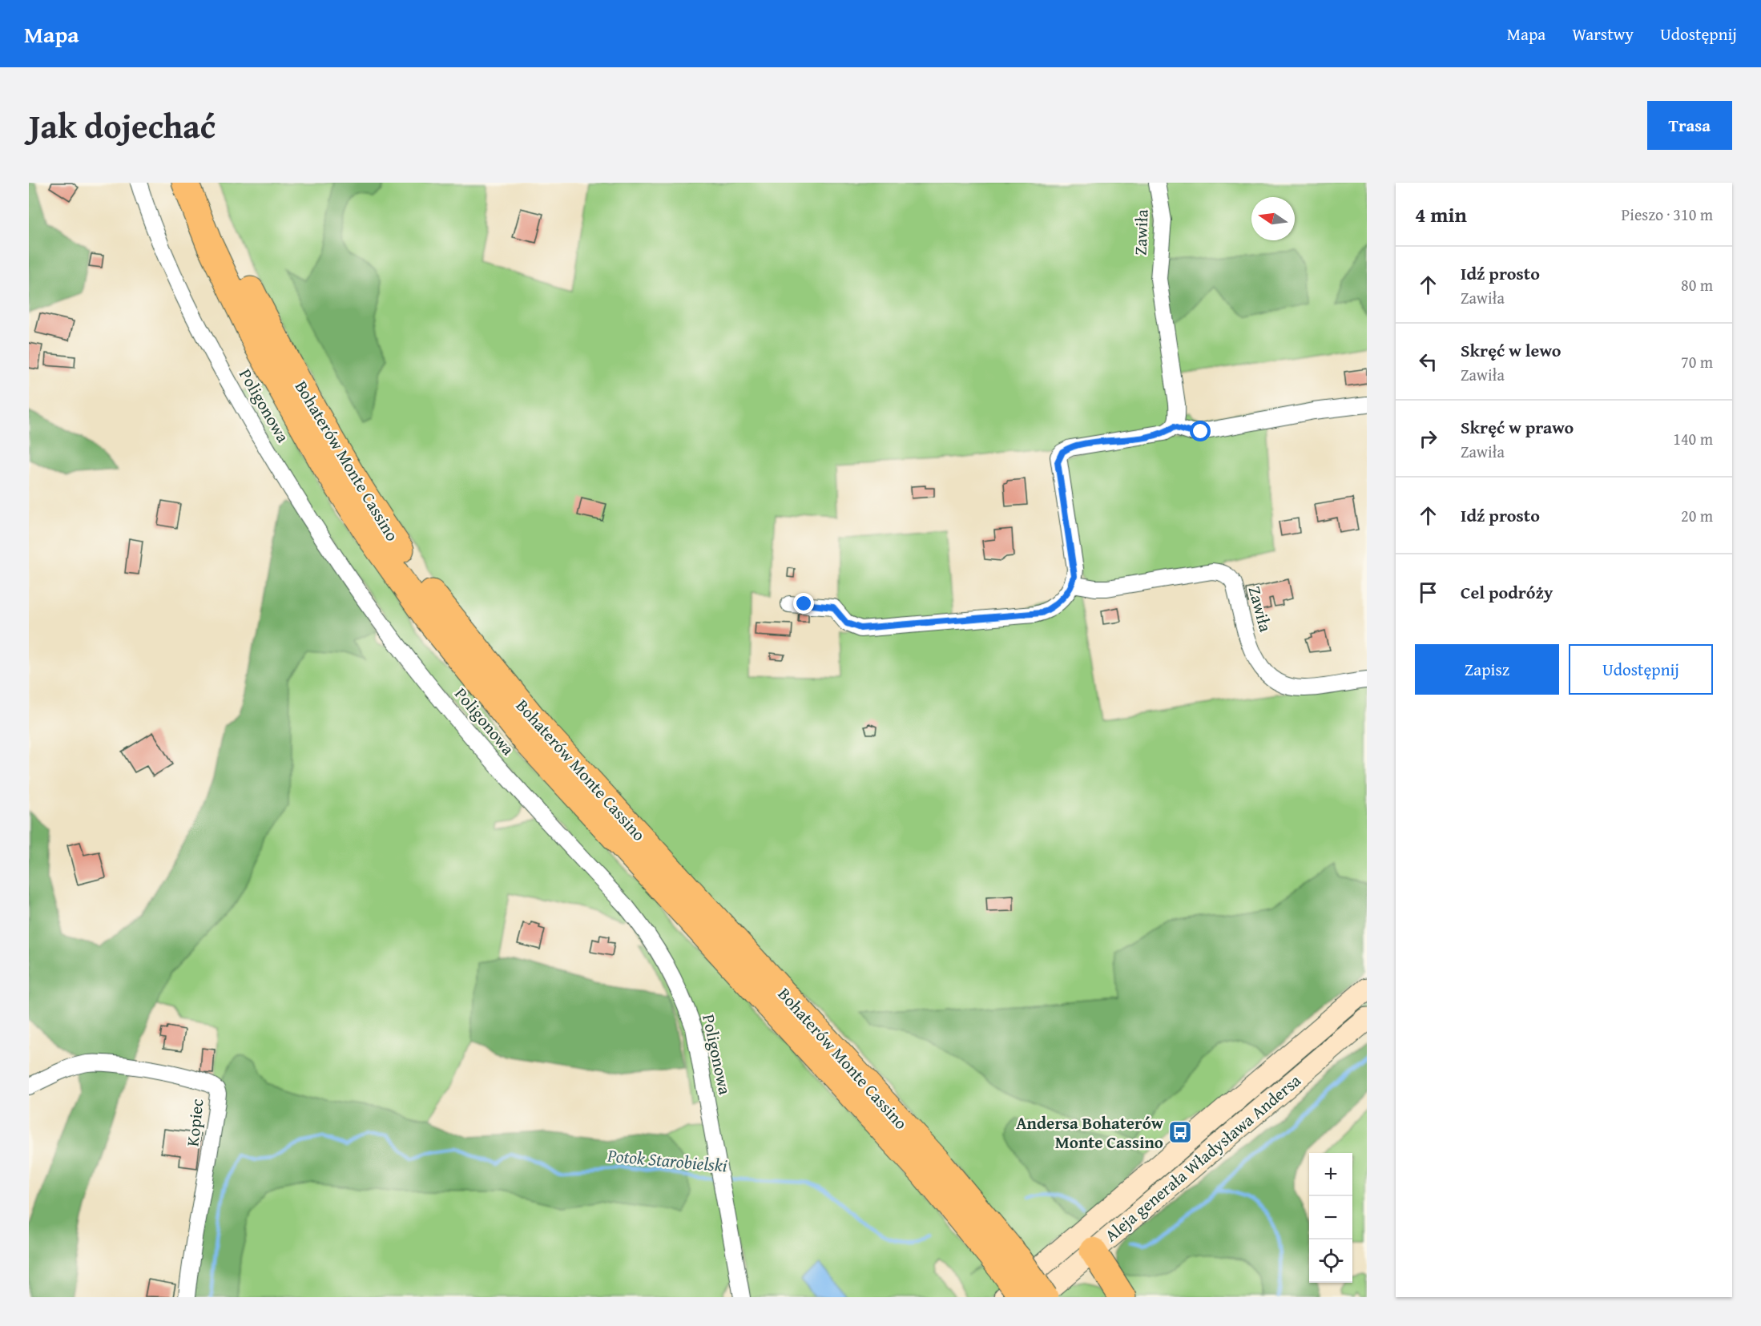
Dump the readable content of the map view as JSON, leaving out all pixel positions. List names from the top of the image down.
{
  "streets": {
    "highway": ["Bohaterów Monte Cassino"],
    "main road": ["Aleja generała Władysława Andersa"],
    "street": ["Zawiła", "Poligonowa", "Kopiec"]
  },
  "crossings": [
    ["Bohaterów Monte Cassino", "Aleja generała Władysława Andersa"]
  ],
  "water": ["Potok Starobielski"],
  "places": {
    "bus stop": ["Andersa Bohaterów Monte Cassino"]
  },
  "north": "left",
  "page": {
    "header": "Mapa",
    "nav": ["Mapa", "Warstwy", "Udostępnij"],
    "title": "Jak dojechać",
    "buttons": [
      "Trasa",
      ["Zapisz", "Udostępnij"]
    ],
    "heading": ["4 min", "Pieszo · 310 m"],
    "list": [
      ["Idź prosto", "Zawiła", "80 m"],
      ["Skręć w lewo", "Zawiła", "70 m"],
      ["Skręć w prawo", "Zawiła", "140 m"],
      ["Idź prosto", "20 m"],
      "Cel podróży"
    ],
    "map_buttons": ["+", "−"]
  }
}
